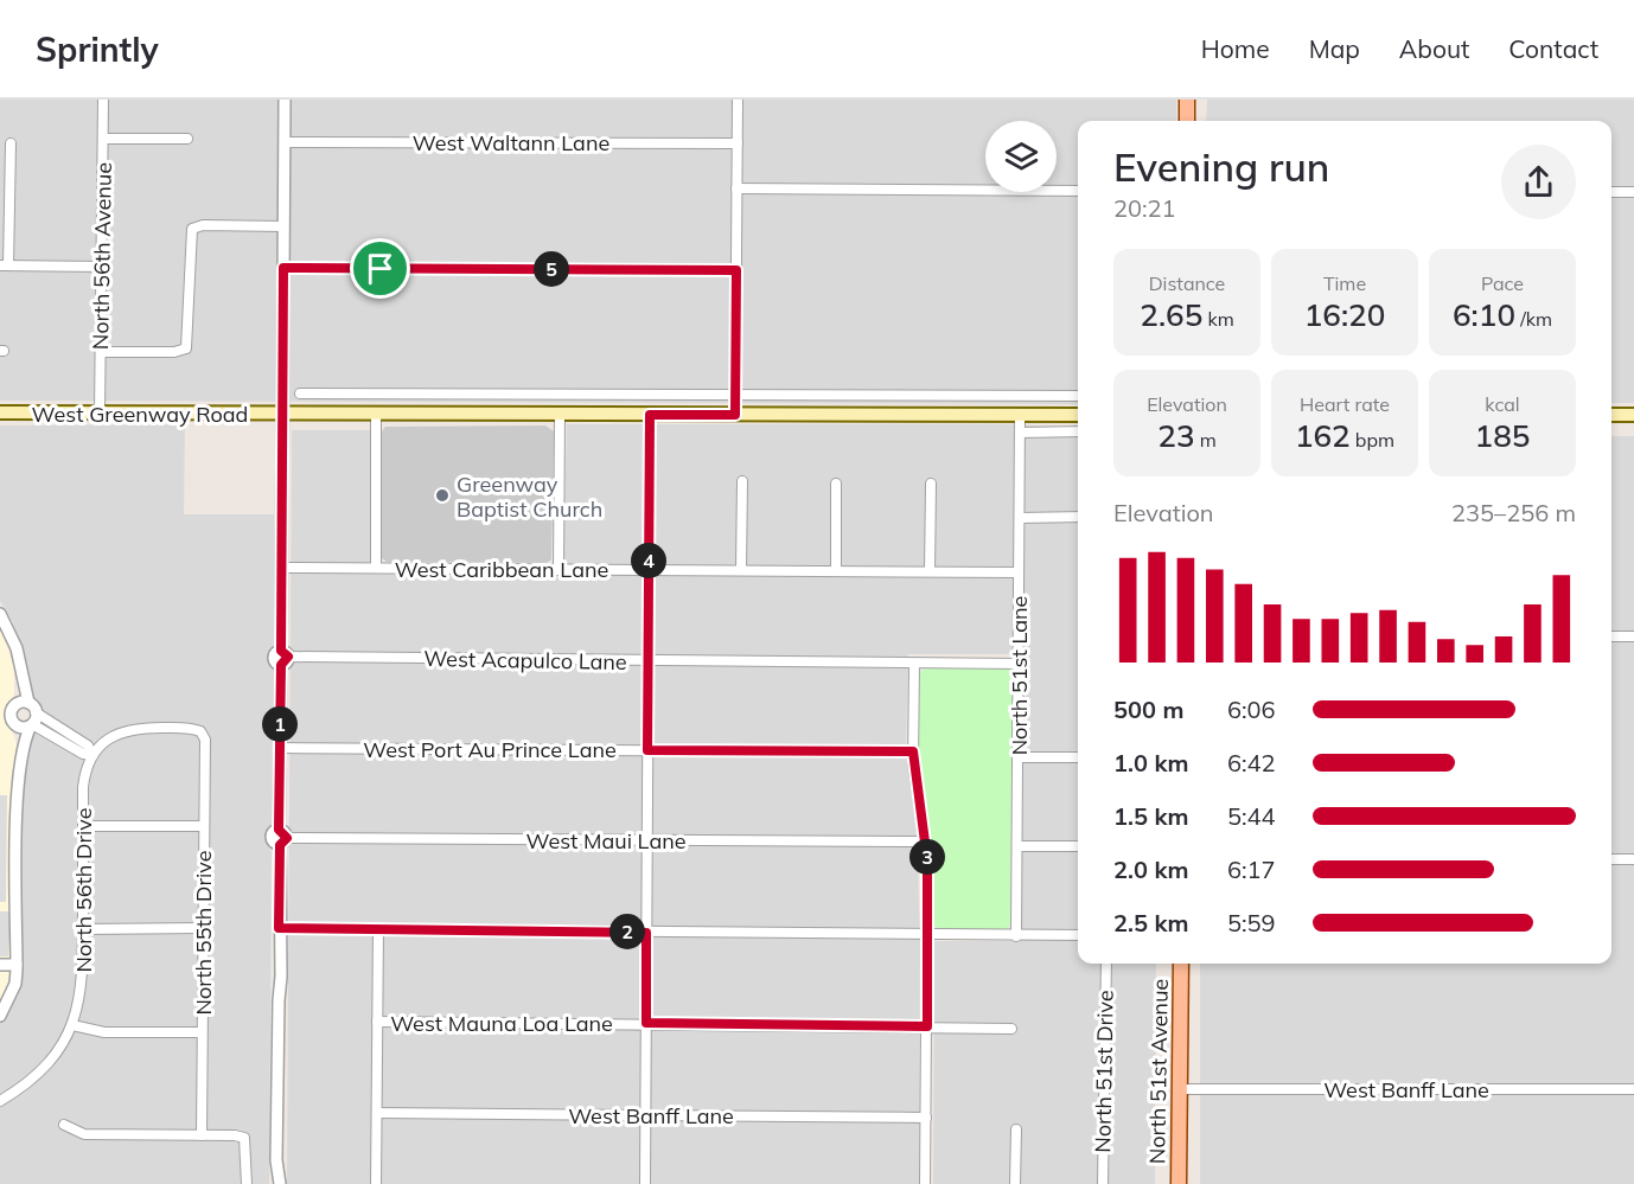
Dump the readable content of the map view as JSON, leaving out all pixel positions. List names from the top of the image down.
{
  "streets": {
    "main road": ["West Greenway Road", "North 51st Avenue"],
    "street": [
      "West Waltann Lane",
      "North 56th Avenue",
      "West Caribbean Lane",
      "West Acapulco Lane",
      "North 51st Lane",
      "West Port Au Prince Lane",
      "West Maui Lane",
      "North 56th Drive",
      "North 55th Drive",
      "West Mauna Loa Lane",
      "North 51st Drive",
      "West Banff Lane"
    ]
  },
  "crossings": [
    ["North 56th Avenue", "West Greenway Road"],
    ["West Greenway Road", "North 51st Lane"],
    ["West Caribbean Lane", "North 51st Lane"],
    ["West Acapulco Lane", "North 51st Lane"],
    ["North 56th Drive", "North 55th Drive"],
    ["North 51st Avenue", "West Banff Lane"]
  ],
  "places": ["Greenway Baptist Church"],
  "page": {
    "header": "Sprintly",
    "nav": [
      "Home",
      "Map",
      "About",
      "Contact"
    ],
    "heading": ["Evening run", "20:21"],
    "stats": [
      ["Distance", "2.65 km"],
      ["Time", "16:20"],
      ["Pace", "6:10 /km"],
      ["Elevation", "23 m"],
      ["Heart rate", "162 bpm"],
      ["kcal", "185"]
    ],
    "pins": [
      "5",
      "4",
      "1",
      "3",
      "2"
    ],
    "chart": ["Elevation", "235–256 m"],
    "list": [
      {
        "name": "500 m",
        "note": "6:06"
      },
      {
        "name": "1.0 km",
        "note": "6:42"
      },
      {
        "name": "1.5 km",
        "note": "5:44"
      },
      {
        "name": "2.0 km",
        "note": "6:17"
      },
      {
        "name": "2.5 km",
        "note": "5:59"
      }
    ]
  }
}
